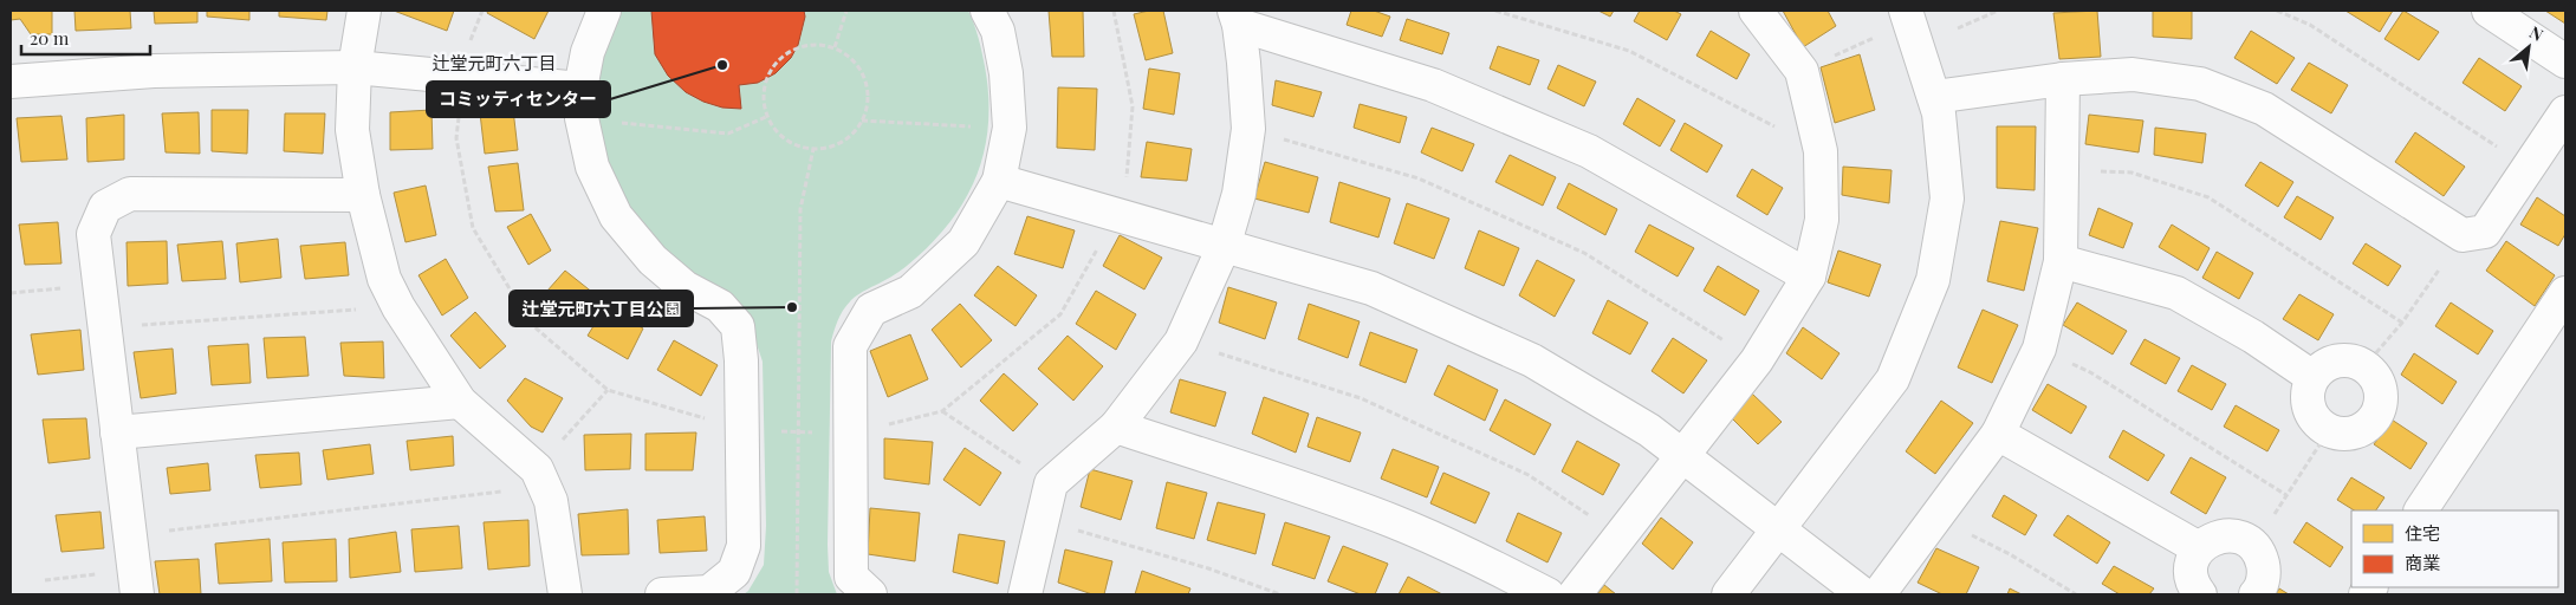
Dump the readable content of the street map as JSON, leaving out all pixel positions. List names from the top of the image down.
{
  "districts": ["辻堂元町六丁目"],
  "places": ["コミッティセンター", "辻堂元町六丁目公園"],
  "legend": ["住宅", "商業"],
  "scale_bar": "20 m",
  "north": "top right"
}
